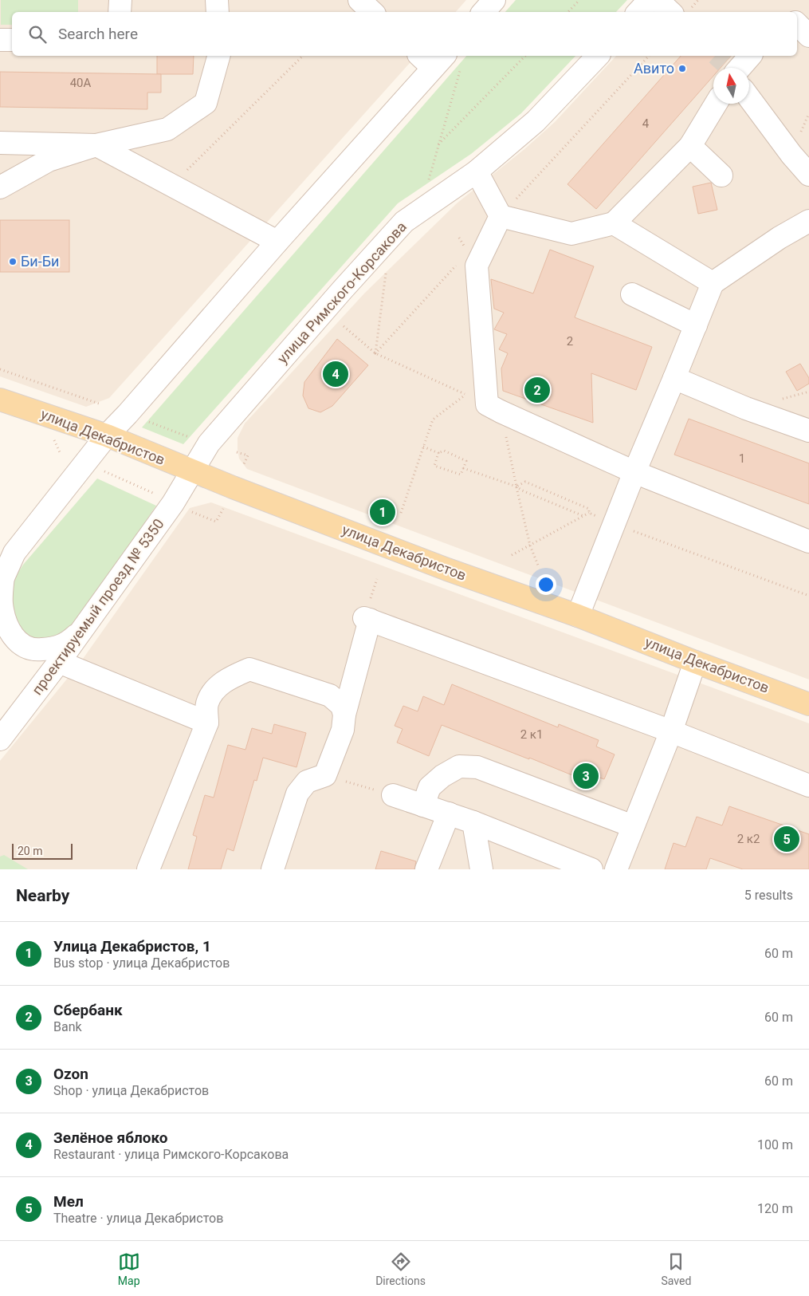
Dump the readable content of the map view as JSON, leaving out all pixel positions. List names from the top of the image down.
{
  "streets": {
    "main road": ["улица Декабристов"],
    "street": ["улица Римского-Корсакова", "проектируемый проезд № 5350"]
  },
  "crossings": [
    ["улица Римского-Корсакова", "улица Декабристов"],
    ["улица Римского-Корсакова", "проектируемый проезд № 5350"],
    ["улица Декабристов", "проектируемый проезд № 5350"]
  ],
  "places": ["Авито", "Би-Би"],
  "house_numbers": [
    "40А",
    "4",
    "2",
    "1",
    "2 к1",
    "2 к2"
  ],
  "scale_bar": "20 m",
  "north": "top",
  "page": {
    "search": "Search here",
    "pins": [
      "4",
      "2",
      "1",
      "3",
      "5"
    ],
    "scale": "20 m",
    "heading": ["Nearby", "5 results"],
    "list": [
      {
        "mark": "1",
        "name": "Улица Декабристов, 1",
        "note": "Bus stop · улица Декабристов",
        "value": "60 m"
      },
      {
        "mark": "2",
        "name": "Сбербанк",
        "note": "Bank",
        "value": "60 m"
      },
      {
        "mark": "3",
        "name": "Ozon",
        "note": "Shop · улица Декабристов",
        "value": "60 m"
      },
      {
        "mark": "4",
        "name": "Зелёное яблоко",
        "note": "Restaurant · улица Римского-Корсакова",
        "value": "100 m"
      },
      {
        "mark": "5",
        "name": "Мел",
        "note": "Theatre · улица Декабристов",
        "value": "120 m"
      }
    ],
    "nav": ["Map", "Directions", "Saved"]
  }
}
